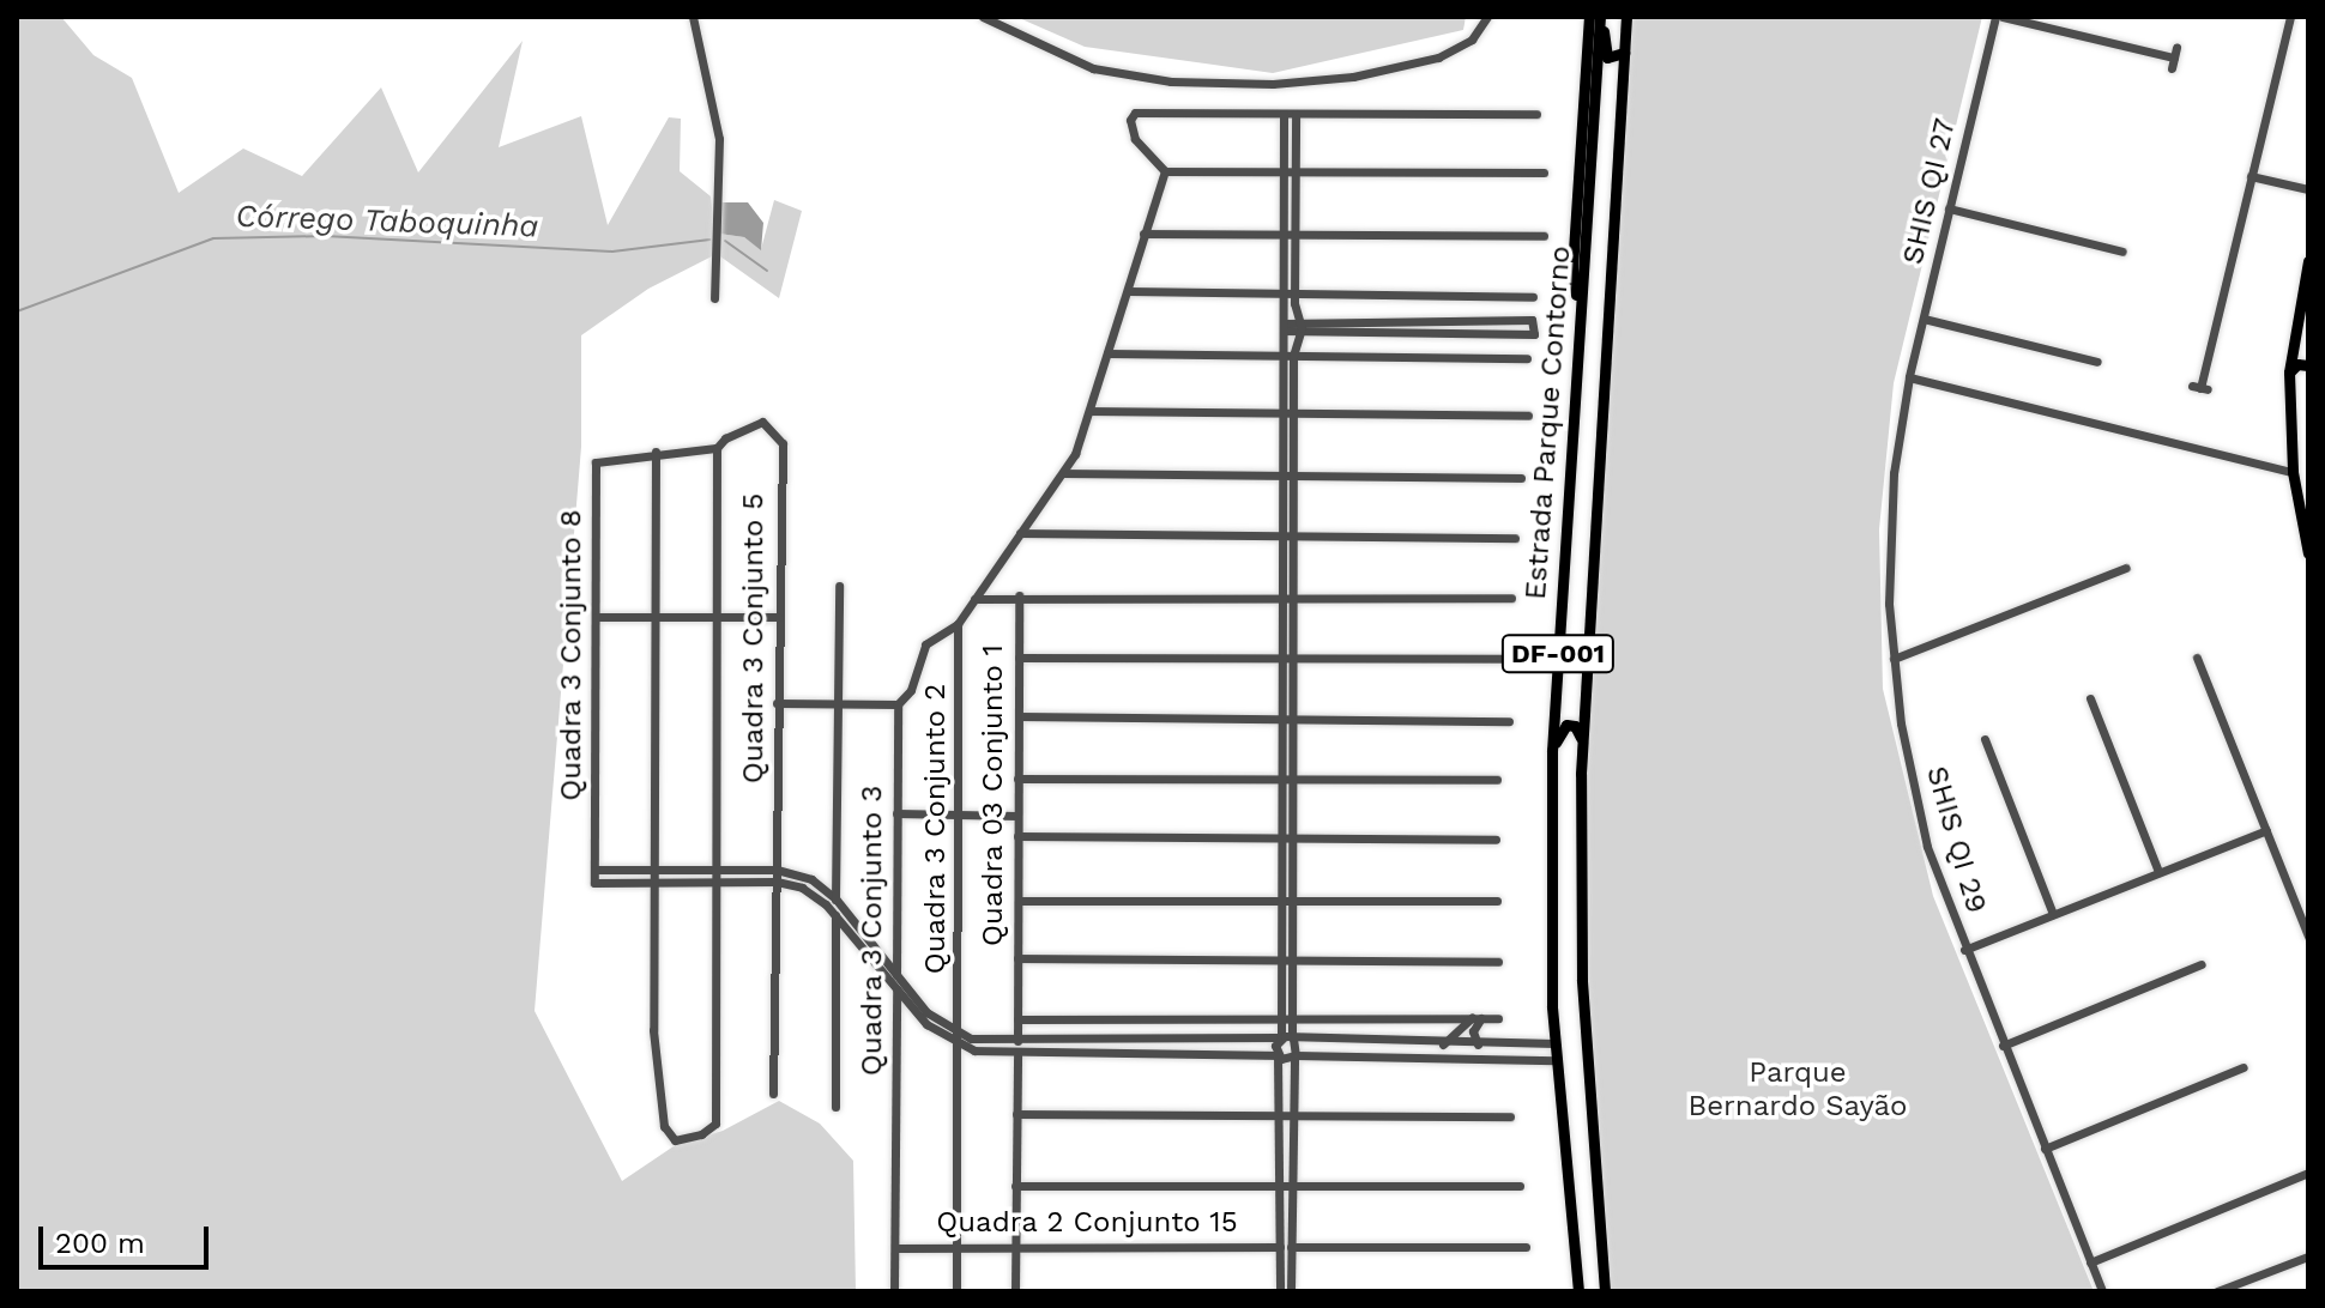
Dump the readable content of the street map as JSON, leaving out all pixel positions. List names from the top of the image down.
{
  "streets": {
    "main road": ["Estrada Parque Contorno", "DF-001"],
    "street": [
      "SHIS QI 27",
      "Quadra 3 Conjunto 5",
      "Quadra 3 Conjunto 8",
      "Quadra 03 Conjunto 1",
      "Quadra 3 Conjunto 2",
      "SHIS QI 29",
      "Quadra 3 Conjunto 3",
      "Quadra 2 Conjunto 15"
    ]
  },
  "crossings": [
    ["SHIS QI 27", "SHIS QI 29"],
    ["Quadra 3 Conjunto 2", "Quadra 2 Conjunto 15"],
    ["Quadra 3 Conjunto 3", "Quadra 2 Conjunto 15"]
  ],
  "water": ["Córrego Taboquinha"],
  "parks": ["Parque Bernardo Sayão"],
  "scale_bar": "200 m"
}
